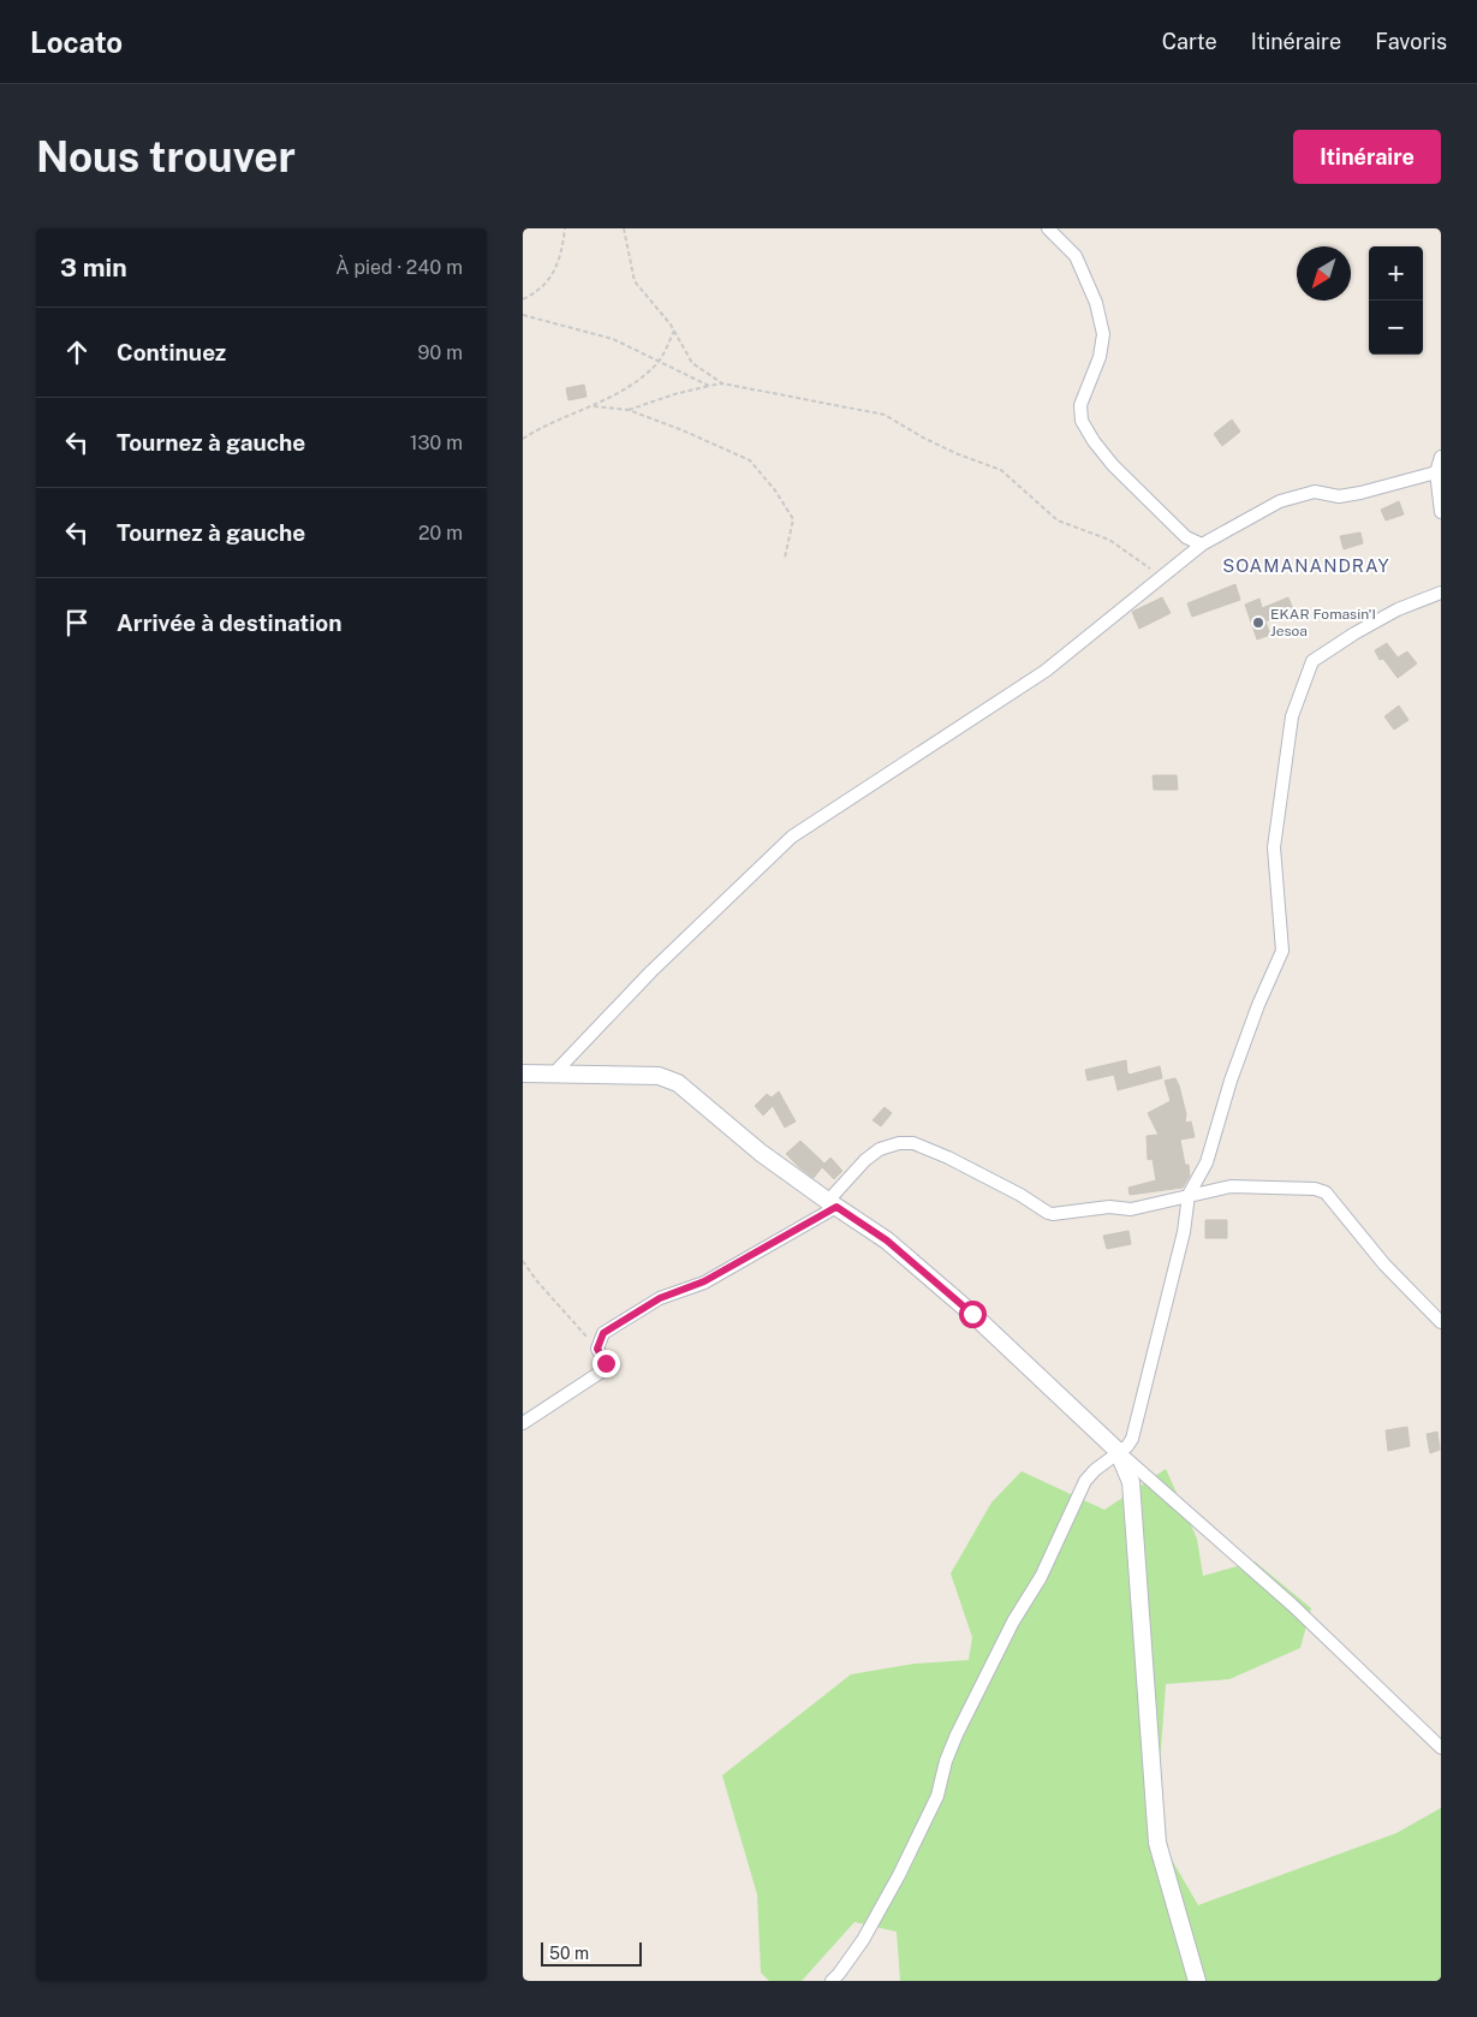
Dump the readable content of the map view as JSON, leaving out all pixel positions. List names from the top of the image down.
{
  "districts": ["SOAMANANDRAY"],
  "places": ["EKAR Fomasin'I Jesoa"],
  "scale_bar": "50 m",
  "north": "bottom left",
  "page": {
    "header": "Locato",
    "nav": ["Carte", "Itinéraire", "Favoris"],
    "buttons": "Itinéraire",
    "title": "Nous trouver",
    "heading": ["3 min", "À pied · 240 m"],
    "map_buttons": ["+", "−"],
    "list": [
      ["Continuez", "90 m"],
      ["Tournez à gauche", "130 m"],
      ["Tournez à gauche", "20 m"],
      "Arrivée à destination"
    ],
    "scale": "50 m"
  }
}
